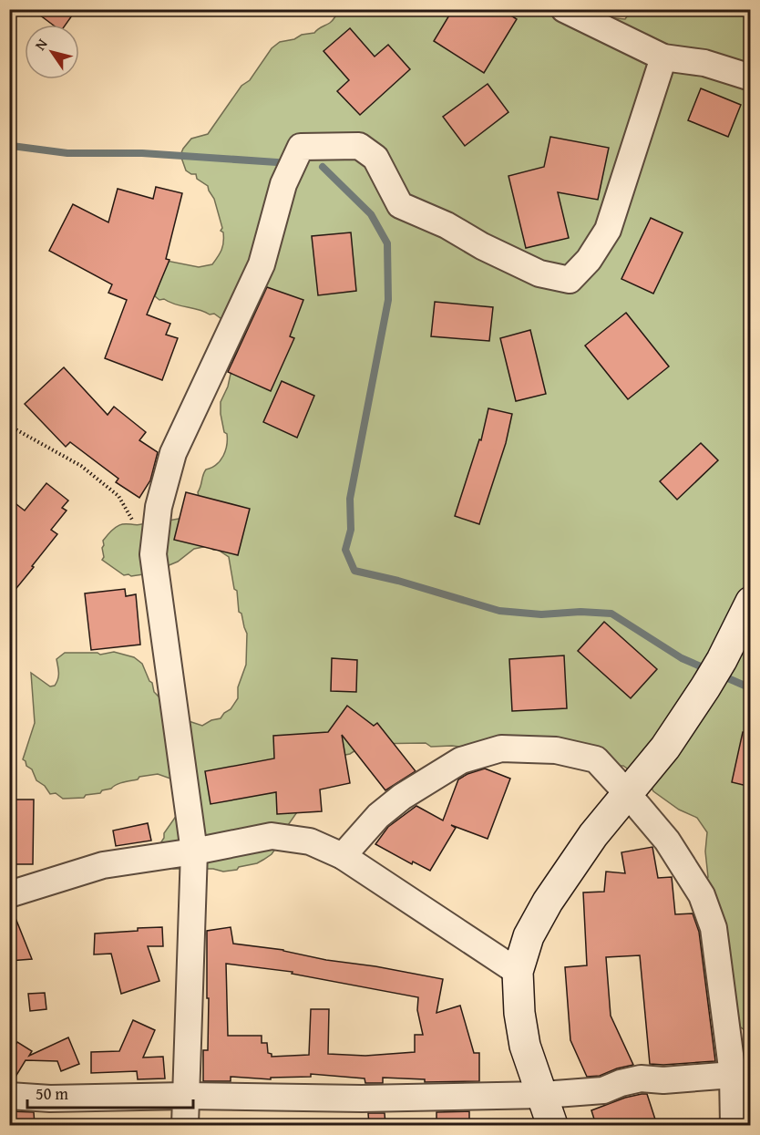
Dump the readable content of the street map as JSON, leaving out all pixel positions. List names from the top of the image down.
{
  "scale_bar": "50 m",
  "north": "top left"
}
